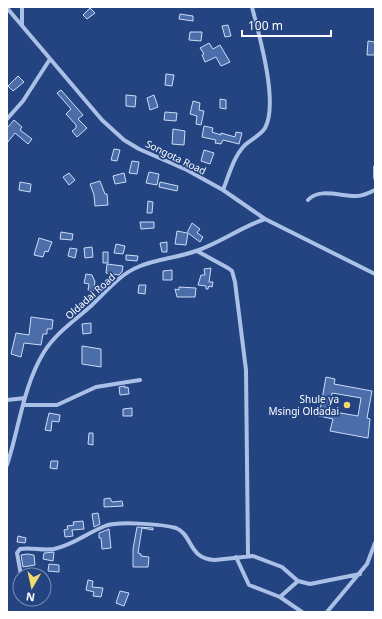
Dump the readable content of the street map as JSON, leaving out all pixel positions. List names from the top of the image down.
{
  "streets": {
    "street": ["Songota Road", "Oldadai Road"]
  },
  "crossings": [
    ["Songota Road", "Oldadai Road"]
  ],
  "places": ["Shule ya Msingi Oldadai"],
  "scale_bar": "100 m",
  "north": "bottom"
}
